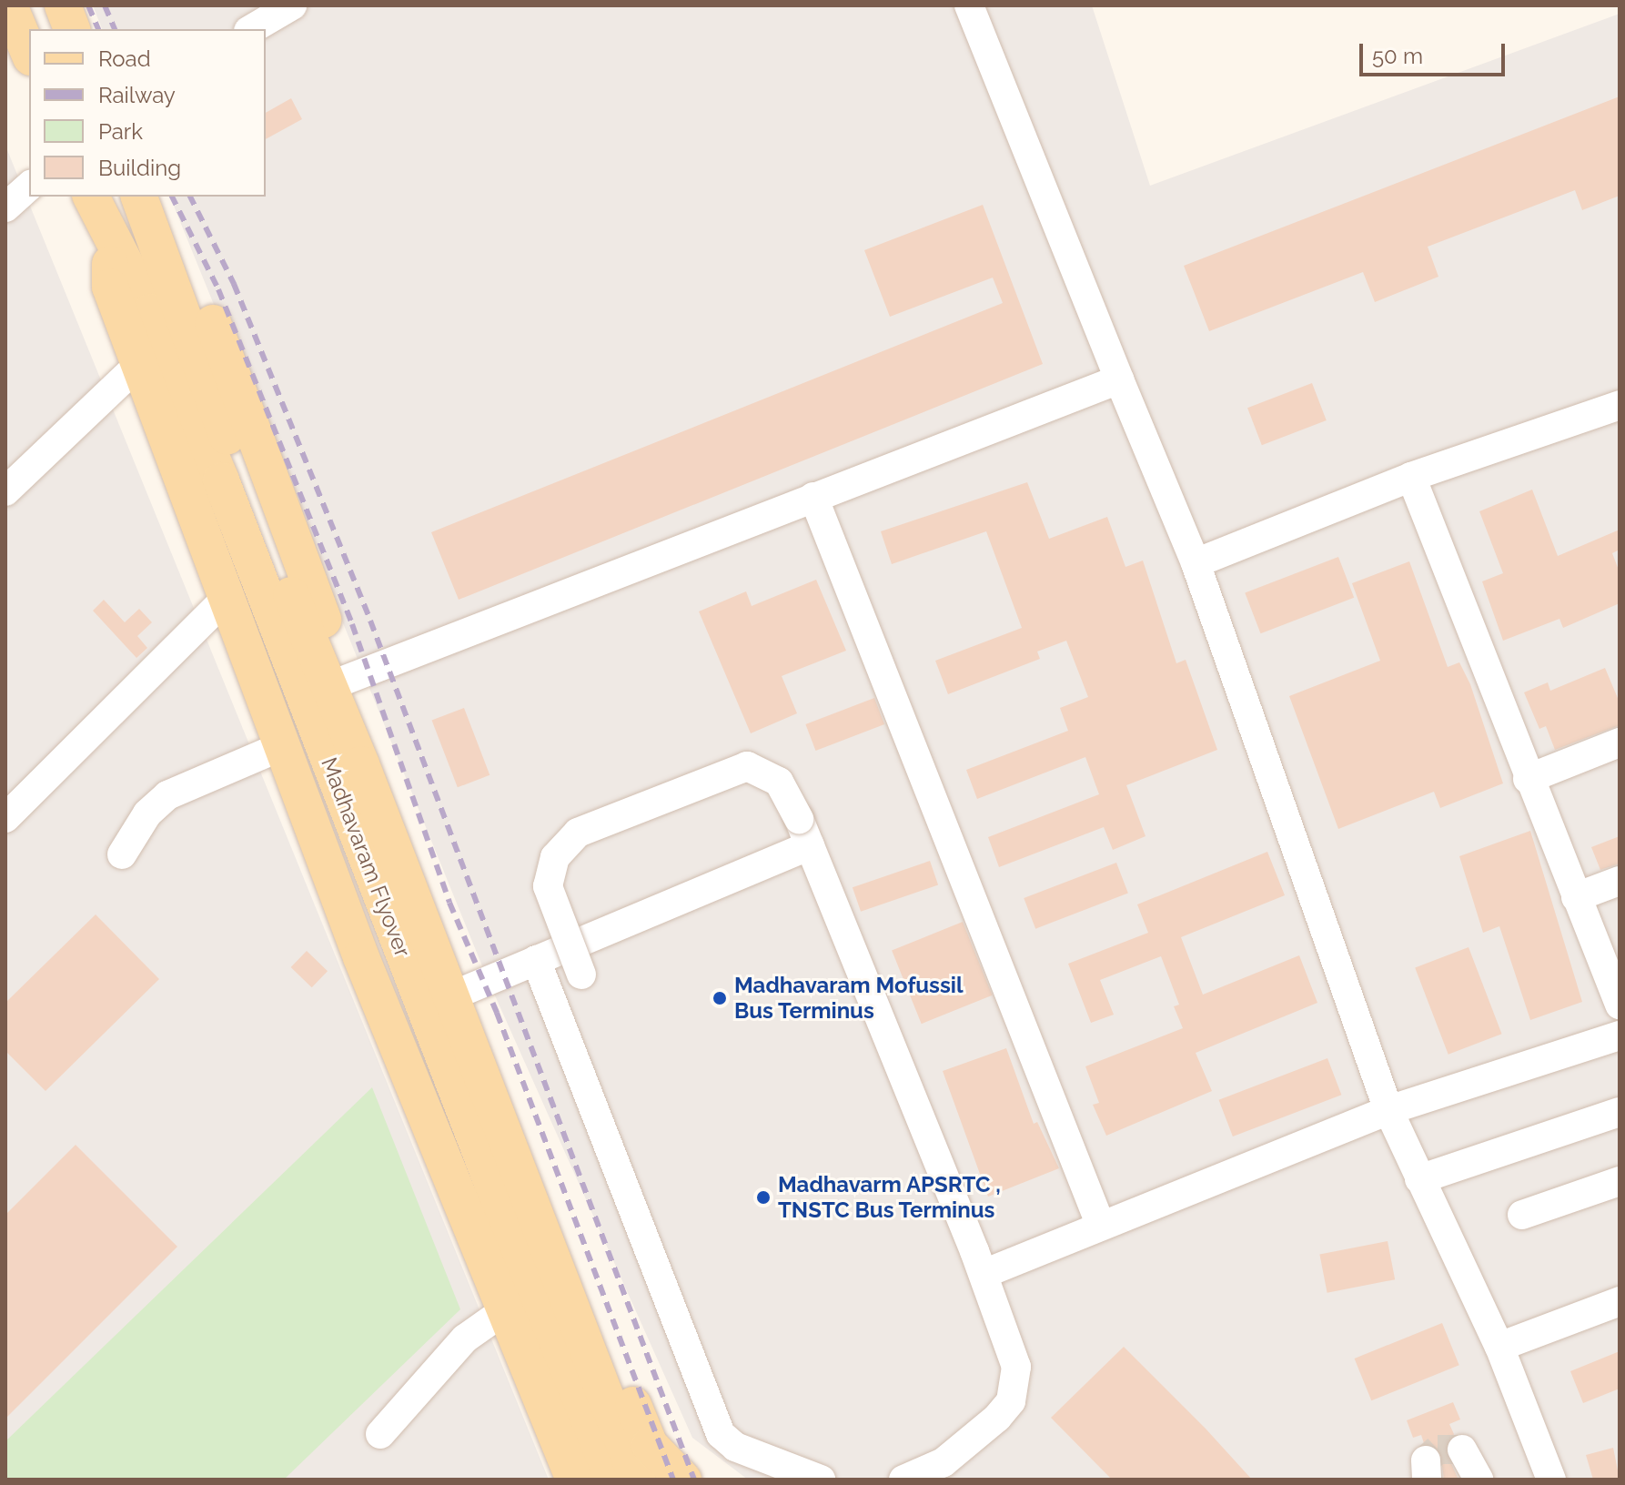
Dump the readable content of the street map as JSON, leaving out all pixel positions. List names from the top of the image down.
{
  "streets": {
    "main road": ["Madhavaram Flyover"]
  },
  "places": ["Madhavaram Mofussil Bus Terminus", "Madhavarm APSRTC , TNSTC Bus Terminus"],
  "legend": [
    "Road",
    "Railway",
    "Park",
    "Building"
  ],
  "scale_bar": "50 m"
}
